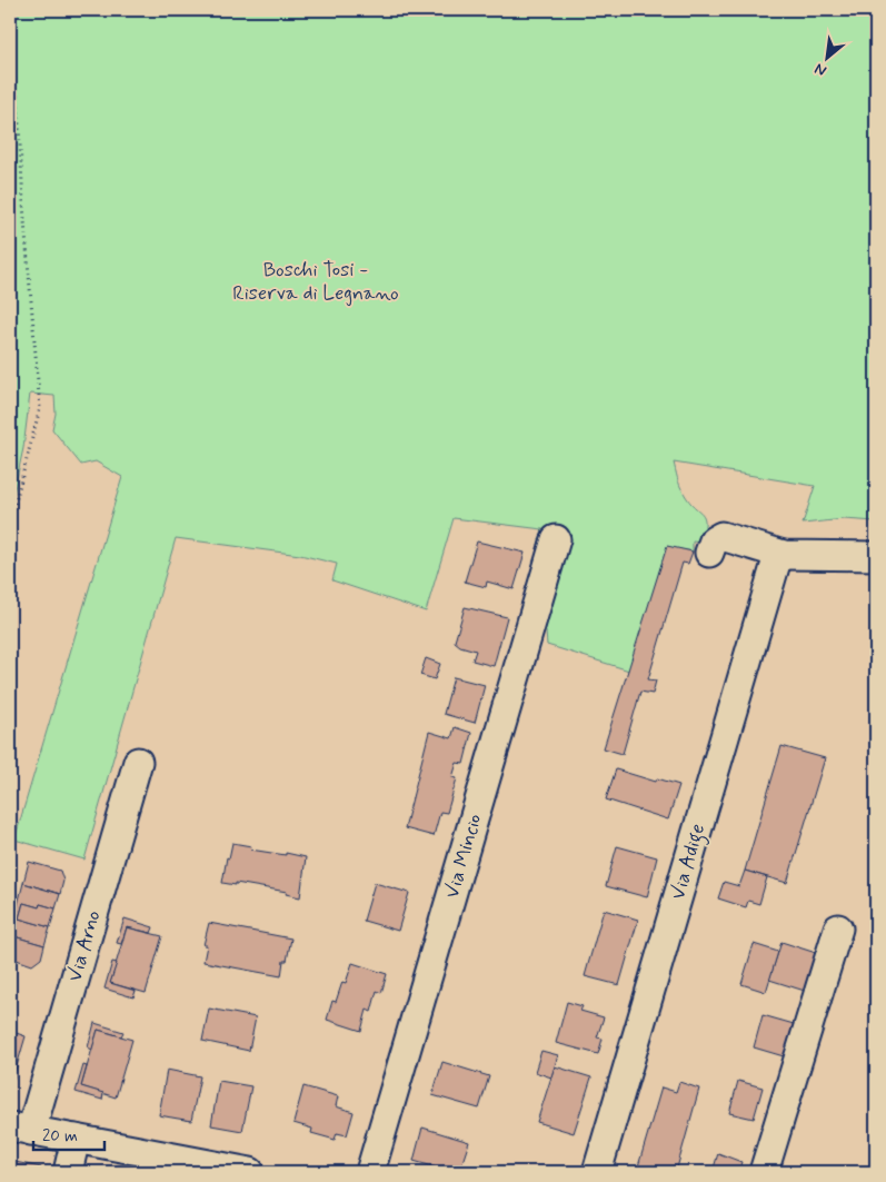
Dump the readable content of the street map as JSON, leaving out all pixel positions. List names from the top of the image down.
{
  "streets": {
    "street": ["Via Mincio", "Via Adige", "Via Arno"]
  },
  "parks": ["Boschi Tosi - Riserva di Legnano"],
  "scale_bar": "20 m",
  "north": "bottom left"
}
